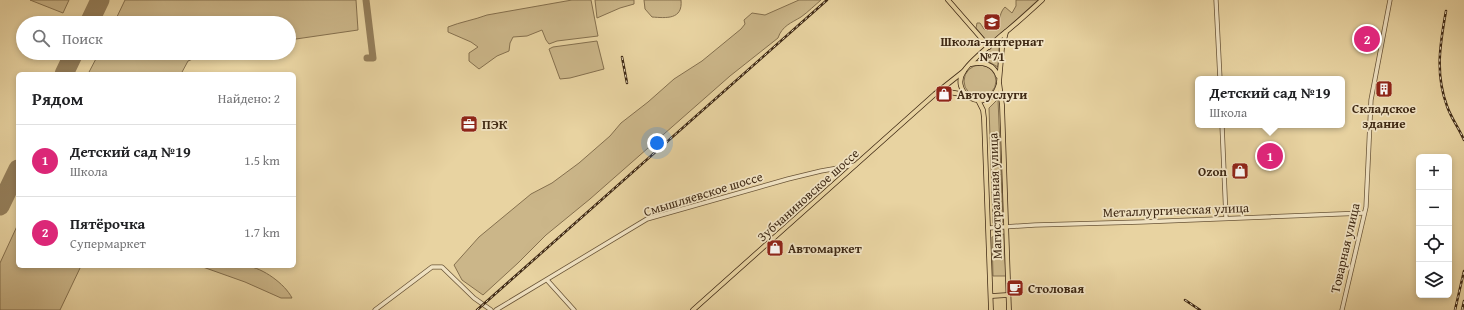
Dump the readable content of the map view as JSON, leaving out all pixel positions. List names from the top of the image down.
{
  "streets": {
    "main road": ["Зубчаниновское шоссе", "Магистральная улица"],
    "street": ["Смышляевское шоссе", "Металлургическая улица", "Товарная улица"]
  },
  "crossings": [
    ["Смышляевское шоссе", "Зубчаниновское шоссе"],
    ["Зубчаниновское шоссе", "Магистральная улица"],
    ["Магистральная улица", "Металлургическая улица"],
    ["Металлургическая улица", "Товарная улица"]
  ],
  "places": {
    "school or university": ["Школа-интернат №71"],
    "building": ["Складское здание"],
    "shop": ["Автоуслуги", "Ozon", "Автомаркет"],
    "office": ["ПЭК"],
    "cafe": ["Столовая"]
  },
  "page": {
    "search": "Поиск",
    "pins": ["2", "1"],
    "heading": ["Рядом", "Найдено: 2"],
    "popup": ["Детский сад №19", "Школа"],
    "list": [
      {
        "mark": "1",
        "name": "Детский сад №19",
        "note": "Школа",
        "value": "1.5 km"
      },
      {
        "mark": "2",
        "name": "Пятёрочка",
        "note": "Супермаркет",
        "value": "1.7 km"
      }
    ],
    "map_buttons": ["+", "−"]
  }
}
